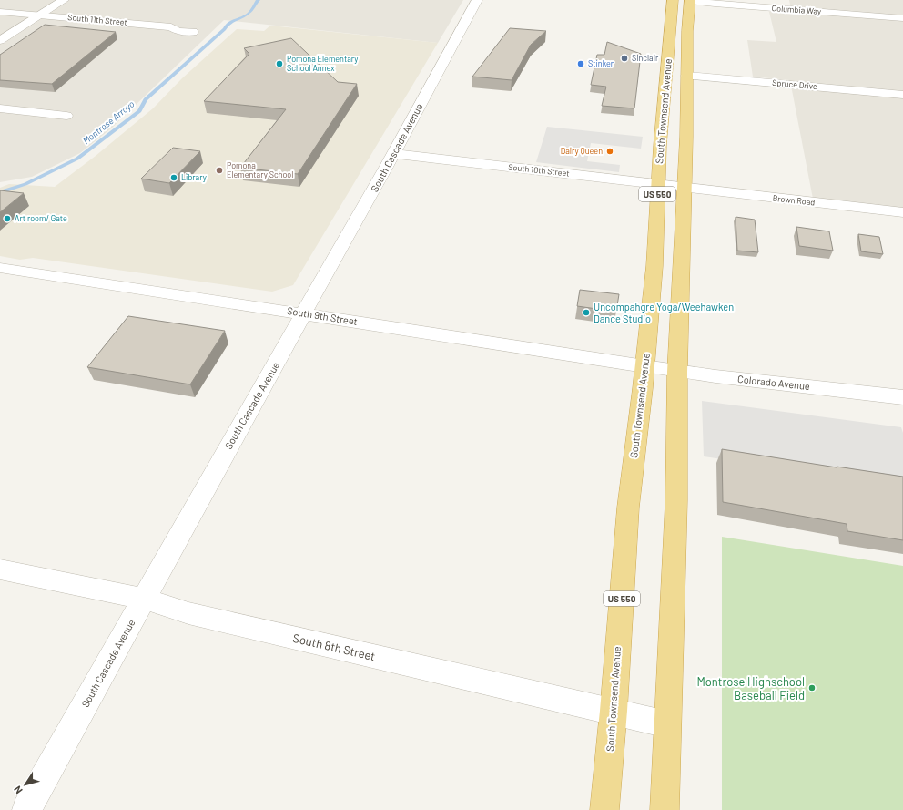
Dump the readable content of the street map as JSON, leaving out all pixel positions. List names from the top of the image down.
{
  "streets": {
    "highway": ["South Townsend Avenue", "US 550"],
    "street": [
      "Columbia Way",
      "South 11th Street",
      "Spruce Drive",
      "South Cascade Avenue",
      "South 10th Street",
      "Brown Road",
      "South 9th Street",
      "Colorado Avenue",
      "South 8th Street"
    ]
  },
  "crossings": [
    ["Columbia Way", "South Townsend Avenue"],
    ["Spruce Drive", "South Townsend Avenue"],
    ["South Townsend Avenue", "South 10th Street"],
    ["South Townsend Avenue", "Brown Road"],
    ["South Townsend Avenue", "South 9th Street"],
    ["South Townsend Avenue", "Colorado Avenue"],
    ["South Townsend Avenue", "South 8th Street"],
    ["South Cascade Avenue", "South 10th Street"],
    ["South Cascade Avenue", "South 9th Street"],
    ["South Cascade Avenue", "South 8th Street"],
    ["South 10th Street", "Brown Road"],
    ["South 9th Street", "Colorado Avenue"]
  ],
  "water": ["Montrose Arroyo"],
  "places": [
    "Sinclair",
    "Pomona Elementary School Annex",
    "Stinker",
    "Dairy Queen",
    "Pomona Elementary School",
    "Library",
    "Art room/ Gate",
    "Uncompahgre Yoga/Weehawken Dance Studio",
    "Montrose Highschool Baseball Field"
  ],
  "north": "bottom left"
}
